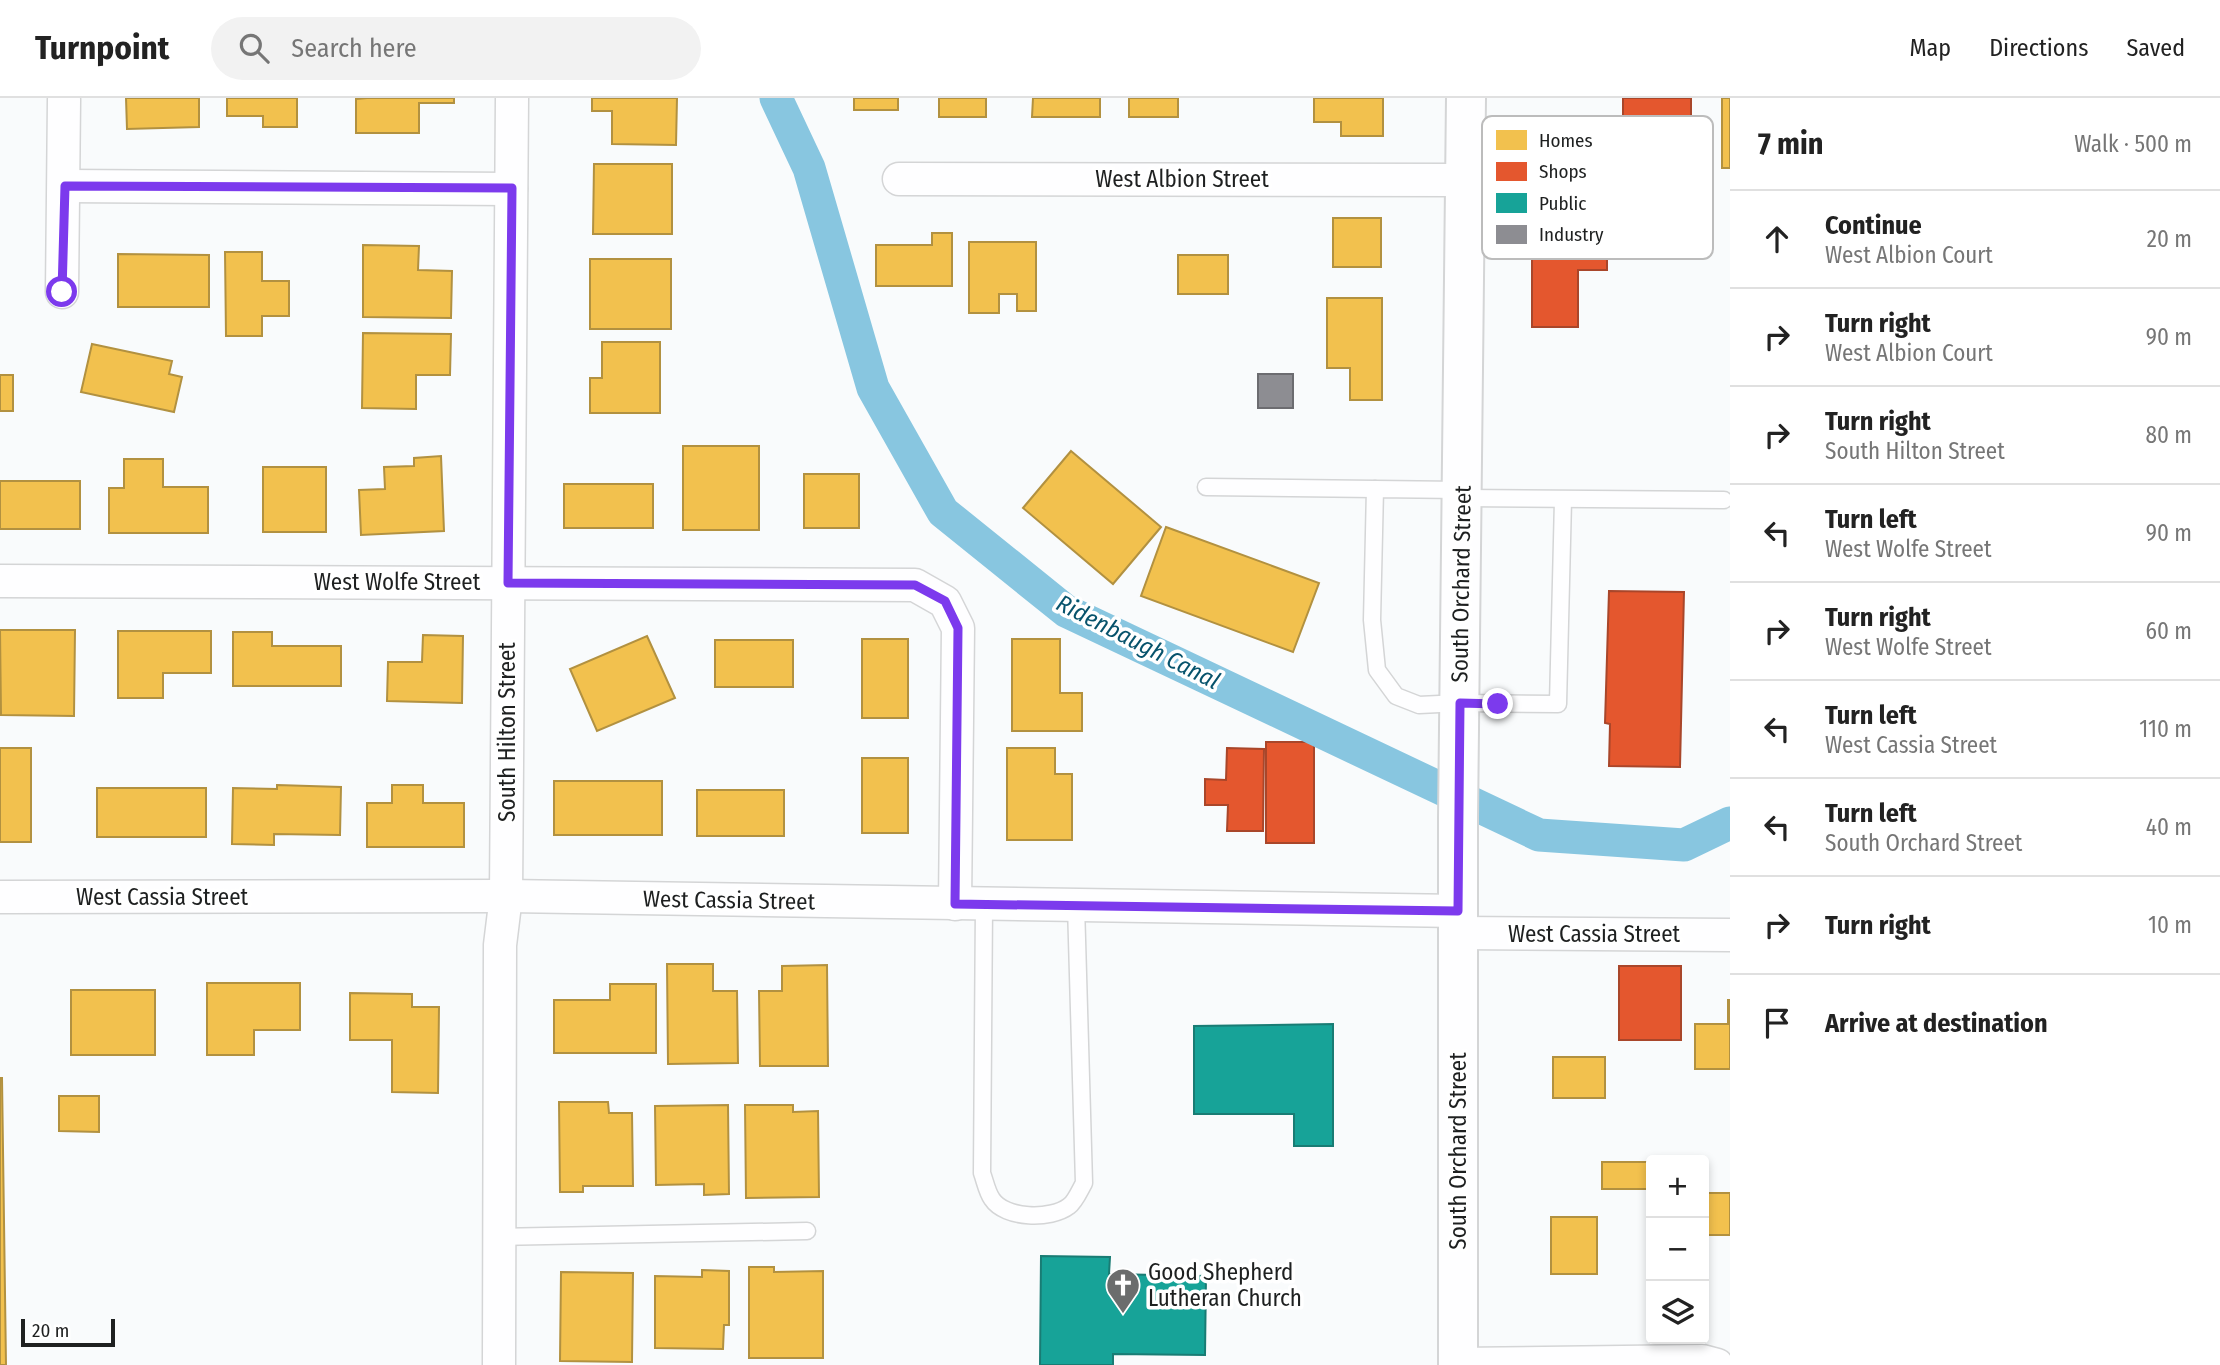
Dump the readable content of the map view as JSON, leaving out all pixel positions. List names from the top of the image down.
{
  "streets": {
    "main road": ["South Orchard Street"],
    "street": [
      "West Albion Street",
      "West Wolfe Street",
      "South Hilton Street",
      "West Cassia Street"
    ]
  },
  "crossings": [
    ["West Albion Street", "South Orchard Street"],
    ["West Wolfe Street", "South Hilton Street"],
    ["West Wolfe Street", "West Cassia Street"],
    ["South Orchard Street", "West Cassia Street"],
    ["South Hilton Street", "West Cassia Street"]
  ],
  "water": ["Ridenbaugh Canal"],
  "places": {
    "church": ["Good Shepherd Lutheran Church"]
  },
  "legend": [
    "Homes",
    "Shops",
    "Public",
    "Industry"
  ],
  "scale_bar": "20 m",
  "page": {
    "header": "Turnpoint",
    "search": "Search here",
    "nav": ["Map", "Directions", "Saved"],
    "heading": ["7 min", "Walk · 500 m"],
    "list": [
      ["Continue", "West Albion Court", "20 m"],
      ["Turn right", "West Albion Court", "90 m"],
      ["Turn right", "South Hilton Street", "80 m"],
      ["Turn left", "West Wolfe Street", "90 m"],
      ["Turn right", "West Wolfe Street", "60 m"],
      ["Turn left", "West Cassia Street", "110 m"],
      ["Turn left", "South Orchard Street", "40 m"],
      ["Turn right", "10 m"],
      "Arrive at destination"
    ],
    "map_buttons": ["+", "−"],
    "scale": "20 m"
  }
}
